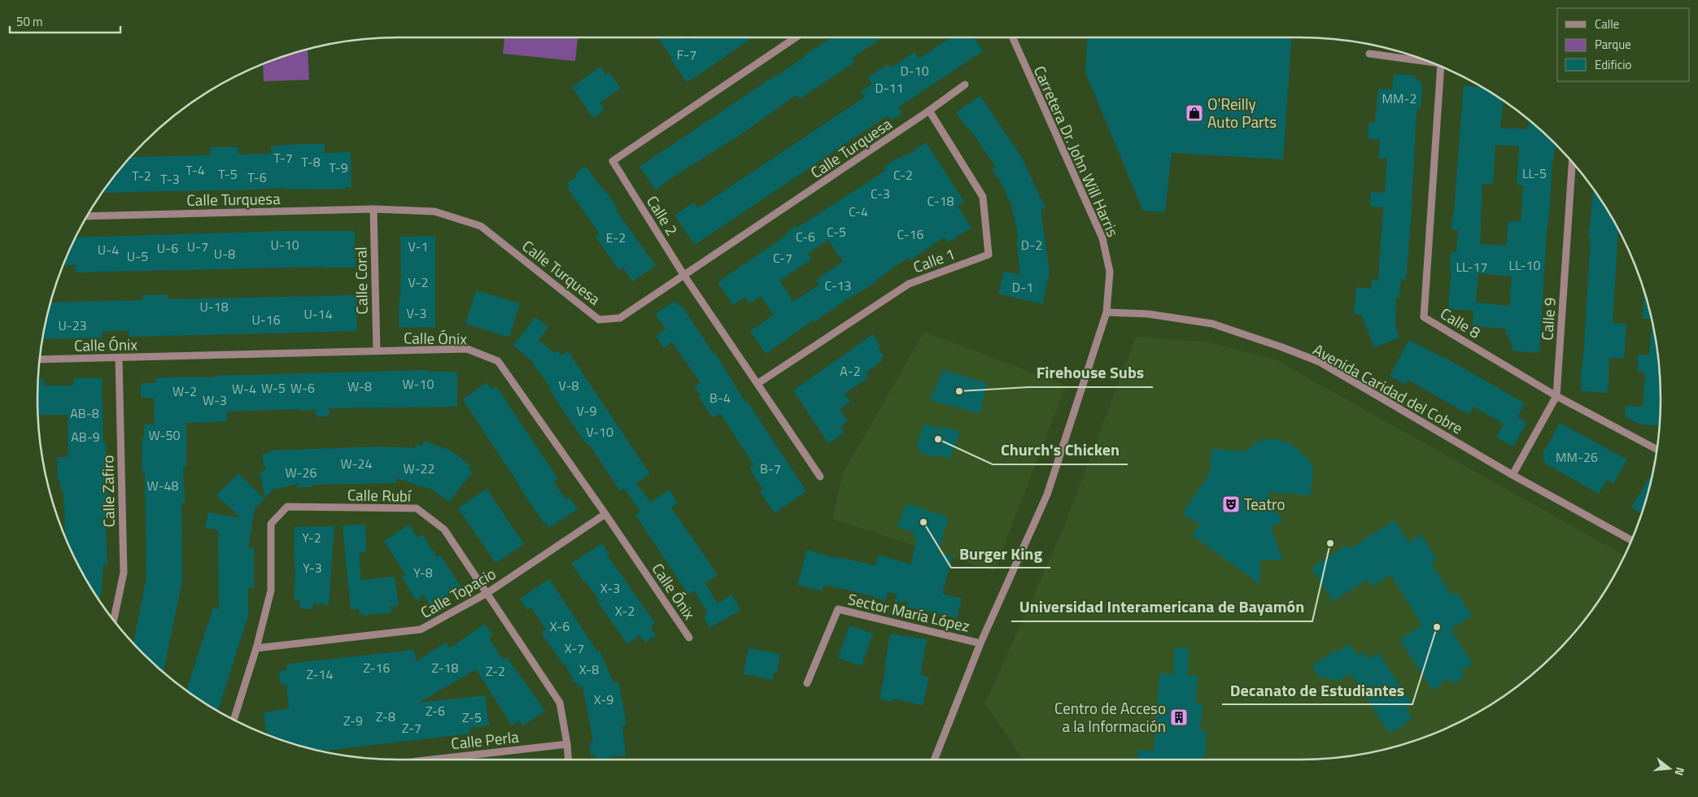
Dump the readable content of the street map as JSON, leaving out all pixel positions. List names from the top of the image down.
{
  "streets": {
    "street": [
      "Calle Turquesa",
      "Carretera Dr. John Will Harris",
      "Calle 2",
      "Calle 1",
      "Calle Coral",
      "Calle 9",
      "Calle 8",
      "Calle Ónix",
      "Avenida Caridad del Cobre",
      "Calle Zafiro",
      "Calle Rubí",
      "Calle Topacio",
      "Sector María López",
      "Calle Perla"
    ]
  },
  "crossings": [
    ["Calle Turquesa", "Calle 2"],
    ["Calle Turquesa", "Calle 1"],
    ["Calle Turquesa", "Calle Coral"],
    ["Carretera Dr. John Will Harris", "Avenida Caridad del Cobre"],
    ["Carretera Dr. John Will Harris", "Sector María López"],
    ["Calle 2", "Calle 1"],
    ["Calle Coral", "Calle Ónix"],
    ["Calle 9", "Calle 8"],
    ["Calle 9", "Avenida Caridad del Cobre"],
    ["Calle Ónix", "Calle Zafiro"],
    ["Calle Ónix", "Calle Topacio"],
    ["Calle Rubí", "Calle Topacio"],
    ["Calle Rubí", "Calle Perla"]
  ],
  "places": {
    "shop": ["O'Reilly Auto Parts"],
    "other": [
      "Firehouse Subs",
      "Church's Chicken",
      "Burger King",
      "Universidad Interamericana de Bayamón",
      "Decanato de Estudiantes"
    ],
    "theatre": ["Teatro"],
    "building": ["Centro de Acceso a la Información"]
  },
  "house_numbers": [
    "F-7",
    "D-10",
    "D-11",
    "MM-2",
    "T-7",
    "T-8",
    "T-9",
    "T-4",
    "LL-5",
    "T-5",
    "C-2",
    "T-2",
    "T-6",
    "T-3",
    "C-3",
    "C-18",
    "C-4",
    "C-5",
    "C-16",
    "C-6",
    "E-2",
    "U-10",
    "D-2",
    "U-7",
    "V-1",
    "U-6",
    "U-4",
    "U-8",
    "U-5",
    "C-7",
    "LL-10",
    "LL-17",
    "V-2",
    "C-13",
    "D-1",
    "U-18",
    "V-3",
    "U-14",
    "U-16",
    "U-23",
    "A-2",
    "W-10",
    "V-8",
    "W-8",
    "W-5",
    "W-6",
    "W-4",
    "W-2",
    "B-4",
    "W-3",
    "V-9",
    "AB-8",
    "V-10",
    "W-50",
    "AB-9",
    "MM-26",
    "W-24",
    "W-22",
    "B-7",
    "W-26",
    "W-48",
    "Y-2",
    "Y-3",
    "Y-8",
    "X-3",
    "X-2",
    "X-6",
    "X-7",
    "Z-16",
    "Z-18",
    "X-8",
    "Z-2",
    "Z-14",
    "X-9",
    "Z-6",
    "Z-8",
    "Z-5",
    "Z-9",
    "Z-7"
  ],
  "legend": ["Calle", "Parque", "Edificio"],
  "scale_bar": "50 m",
  "north": "right"
}
